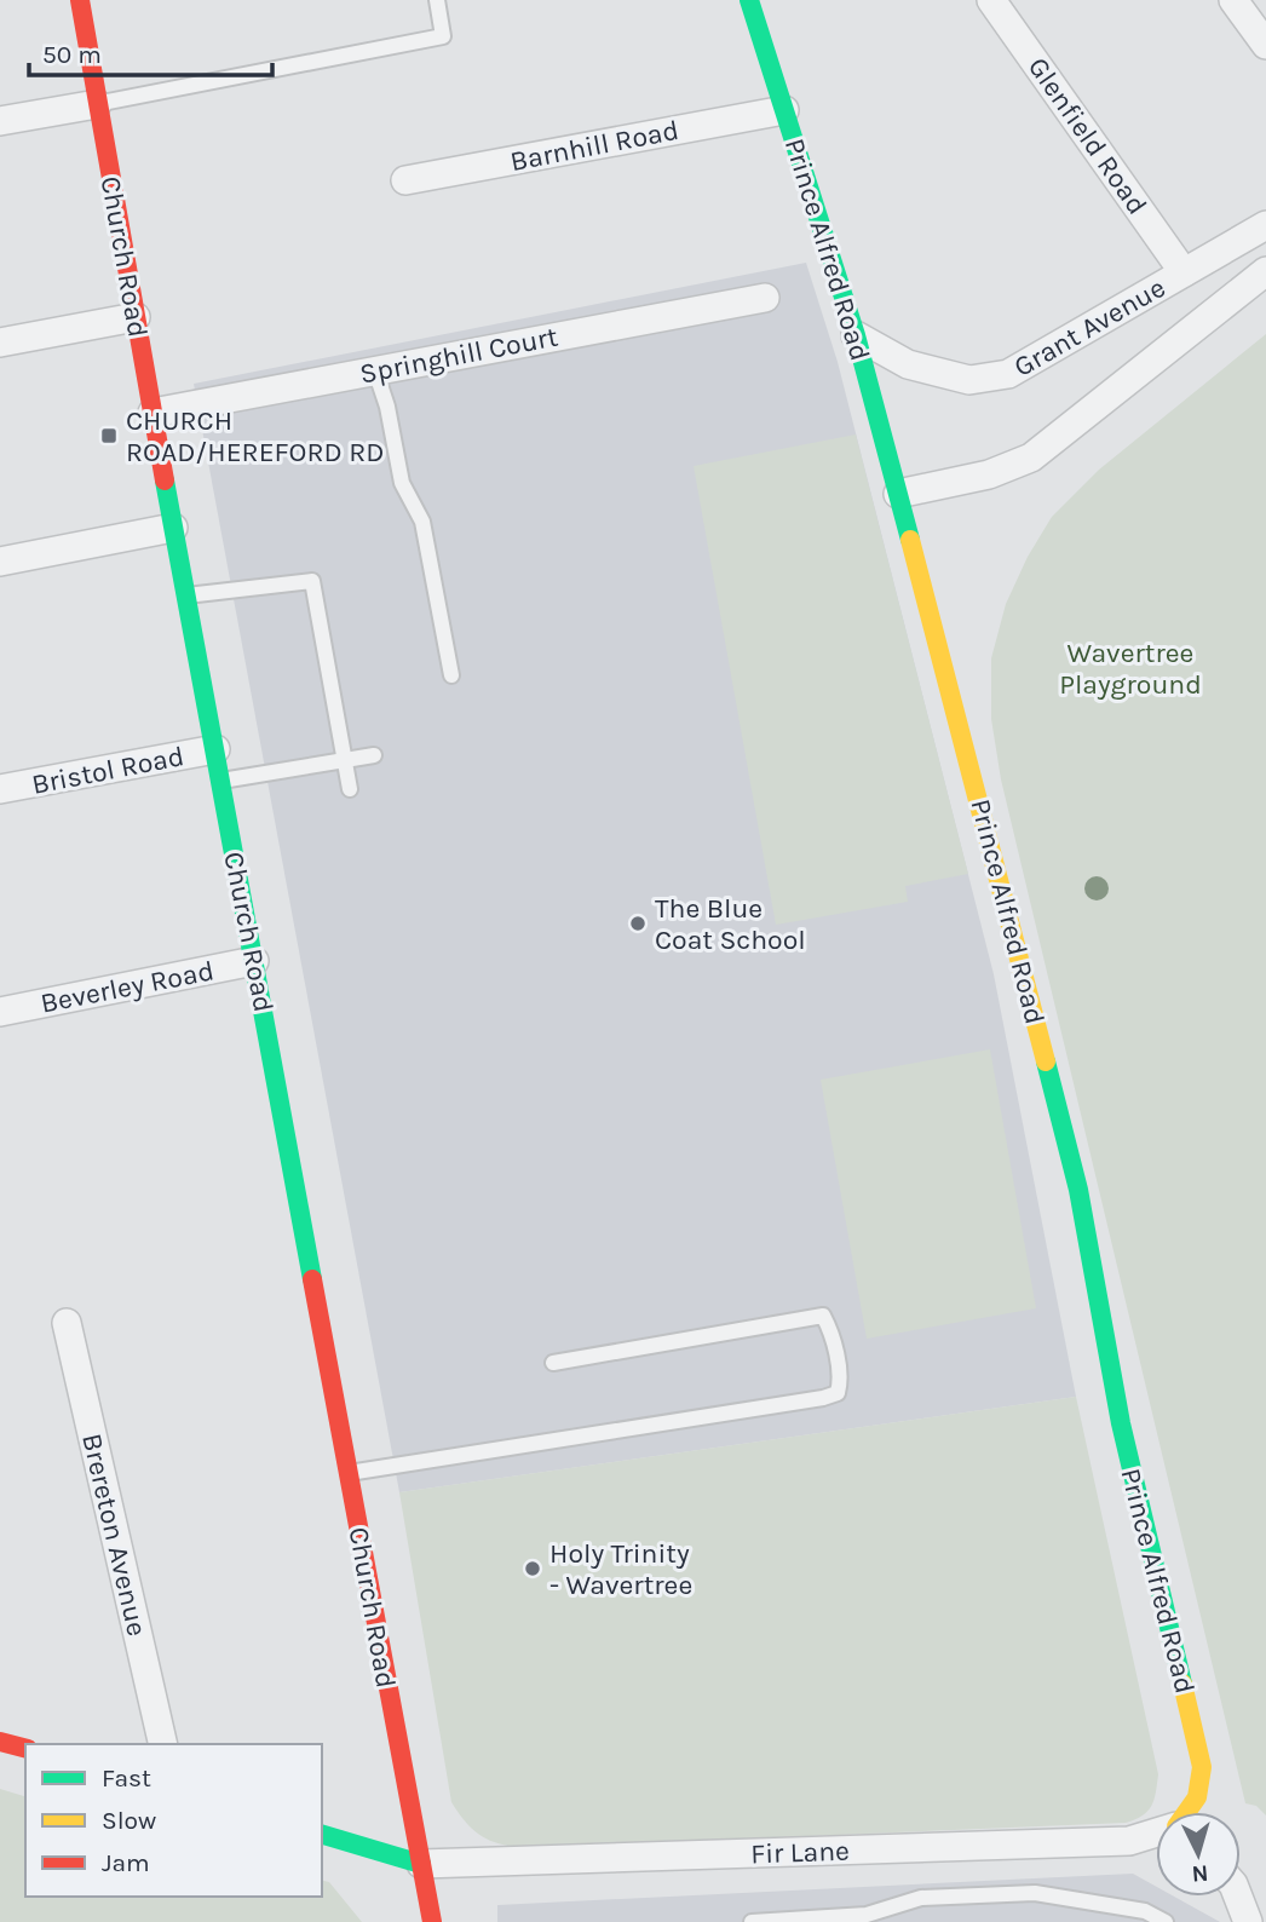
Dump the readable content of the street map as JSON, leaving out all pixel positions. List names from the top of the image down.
{
  "streets": {
    "street": [
      "Glenfield Road",
      "Barnhill Road",
      "Prince Alfred Road",
      "Church Road",
      "Grant Avenue",
      "Springhill Court",
      "Bristol Road",
      "Beverley Road",
      "Brereton Avenue",
      "Fir Lane"
    ]
  },
  "crossings": [
    ["Glenfield Road", "Grant Avenue"],
    ["Barnhill Road", "Prince Alfred Road"],
    ["Prince Alfred Road", "Grant Avenue"],
    ["Church Road", "Springhill Court"],
    ["Church Road", "Bristol Road"],
    ["Church Road", "Beverley Road"],
    ["Church Road", "Fir Lane"]
  ],
  "parks": ["Wavertree Playground"],
  "places": {
    "transit": ["CHURCH ROAD/HEREFORD RD"],
    "other": ["The Blue Coat School", "Holy Trinity - Wavertree"]
  },
  "legend": ["Fast", "Slow", "Jam"],
  "scale_bar": "50 m",
  "north": "bottom"
}
